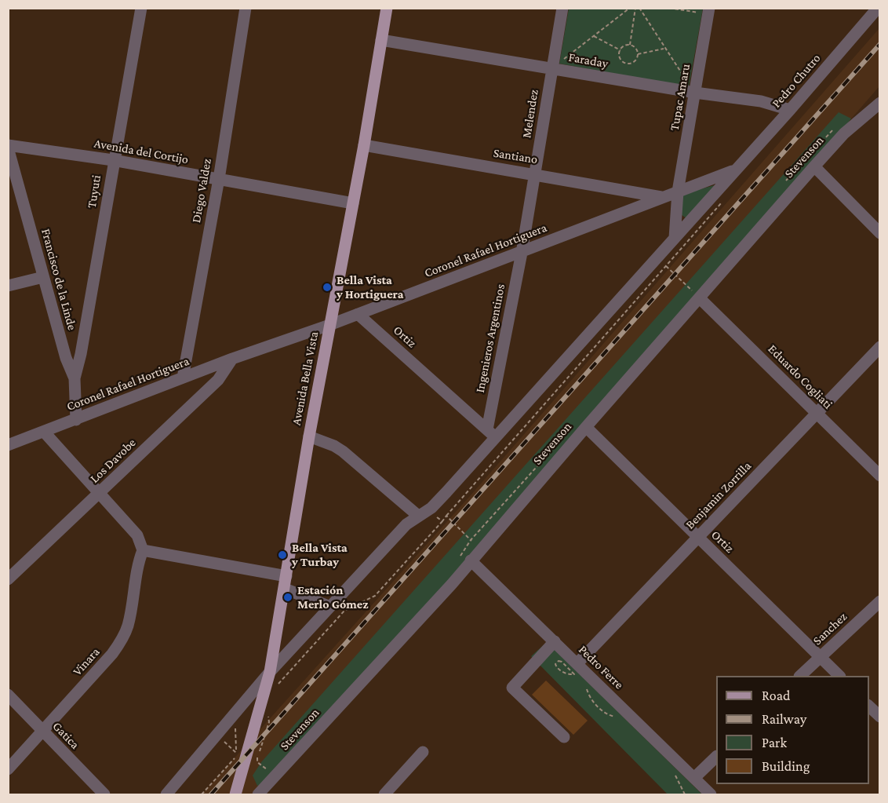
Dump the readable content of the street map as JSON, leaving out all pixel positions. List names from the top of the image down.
{
  "streets": {
    "main road": ["Avenida Bella Vista"],
    "street": [
      "Faraday",
      "Pedro Chutro",
      "Tupac Amaru",
      "Melendez",
      "Avenida del Cortijo",
      "Santiano",
      "Stevenson",
      "Diego Valdez",
      "Tuyuti",
      "Coronel Rafael Hortiguera",
      "Francisco de la Linde",
      "Ortiz",
      "Ingenieros Argentinos",
      "Eduardo Cogliati",
      "Los Davobe",
      "Benjamin Zorrilla",
      "Sanchez",
      "Vinara",
      "Pedro Ferre",
      "Gatica"
    ]
  },
  "crossings": [
    ["Faraday", "Pedro Chutro"],
    ["Faraday", "Tupac Amaru"],
    ["Faraday", "Melendez"],
    ["Faraday", "Avenida Bella Vista"],
    ["Pedro Chutro", "Coronel Rafael Hortiguera"],
    ["Tupac Amaru", "Coronel Rafael Hortiguera"],
    ["Melendez", "Santiano"],
    ["Melendez", "Coronel Rafael Hortiguera"],
    ["Melendez", "Ingenieros Argentinos"],
    ["Avenida del Cortijo", "Diego Valdez"],
    ["Avenida del Cortijo", "Tuyuti"],
    ["Avenida del Cortijo", "Francisco de la Linde"],
    ["Avenida del Cortijo", "Avenida Bella Vista"],
    ["Santiano", "Coronel Rafael Hortiguera"],
    ["Santiano", "Avenida Bella Vista"],
    ["Stevenson", "Ortiz"],
    ["Stevenson", "Eduardo Cogliati"],
    ["Stevenson", "Pedro Ferre"],
    ["Diego Valdez", "Coronel Rafael Hortiguera"],
    ["Tuyuti", "Francisco de la Linde"],
    ["Coronel Rafael Hortiguera", "Francisco de la Linde"],
    ["Coronel Rafael Hortiguera", "Ortiz"],
    ["Coronel Rafael Hortiguera", "Ingenieros Argentinos"],
    ["Coronel Rafael Hortiguera", "Avenida Bella Vista"],
    ["Coronel Rafael Hortiguera", "Los Davobe"],
    ["Ortiz", "Ingenieros Argentinos"],
    ["Ortiz", "Benjamin Zorrilla"],
    ["Ortiz", "Sanchez"],
    ["Eduardo Cogliati", "Benjamin Zorrilla"],
    ["Benjamin Zorrilla", "Pedro Ferre"],
    ["Vinara", "Gatica"]
  ],
  "places": ["Bella Vista y Hortiguera", "Bella Vista y Turbay", "Estación Merlo Gómez"],
  "legend": [
    "Road",
    "Railway",
    "Park",
    "Building"
  ]
}
